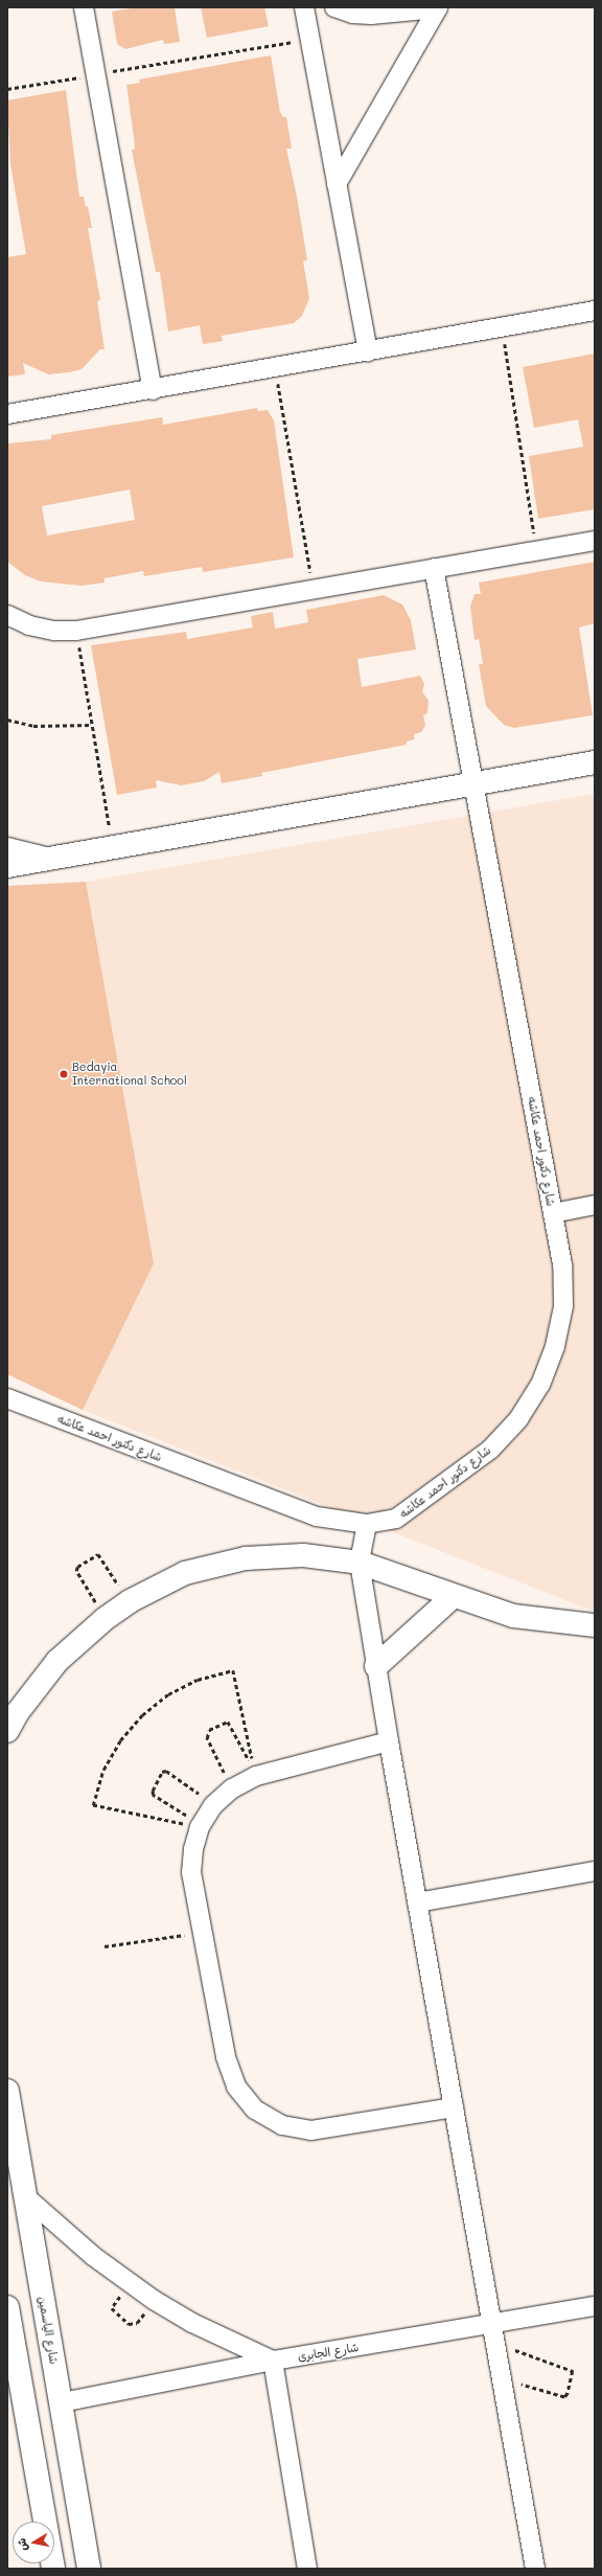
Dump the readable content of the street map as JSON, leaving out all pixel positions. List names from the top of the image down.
{
  "streets": {
    "street": ["شارع دكتور احمد عكاشه", "شارع الياسمين", "شارع الجابرى"]
  },
  "crossings": [
    ["شارع الياسمين", "شارع الجابرى"]
  ],
  "places": ["Bedayia International School"],
  "north": "left"
}
